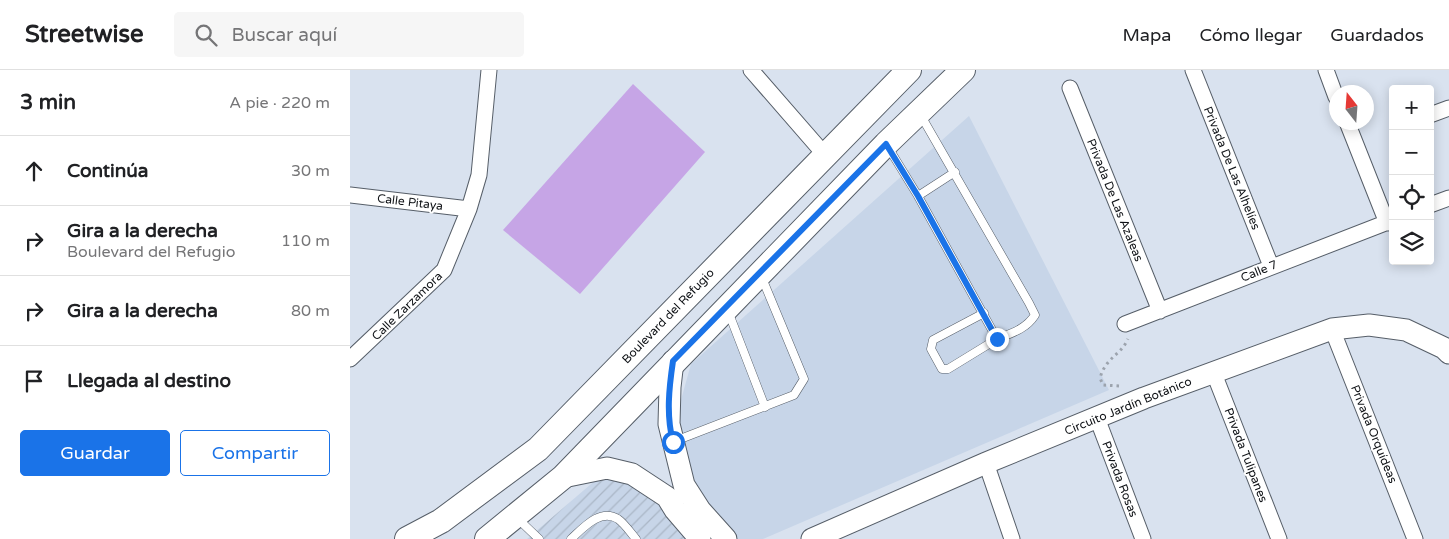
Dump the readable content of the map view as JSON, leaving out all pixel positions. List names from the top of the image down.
{
  "streets": {
    "main road": ["Boulevard del Refugio"],
    "street": [
      "Privada De Las Alhelíes",
      "Privada De Las Azaleas",
      "Calle Pitaya",
      "Calle 7",
      "Calle Zarzamora",
      "Circuito Jardín Botánico",
      "Privada Orquídeas",
      "Privada Tulipanes",
      "Privada Rosas"
    ]
  },
  "crossings": [
    ["Privada De Las Alhelíes", "Calle 7"],
    ["Privada De Las Azaleas", "Calle 7"],
    ["Calle Pitaya", "Calle Zarzamora"],
    ["Circuito Jardín Botánico", "Privada Orquídeas"],
    ["Circuito Jardín Botánico", "Privada Tulipanes"],
    ["Circuito Jardín Botánico", "Privada Rosas"]
  ],
  "north": "top",
  "page": {
    "header": "Streetwise",
    "search": "Buscar aquí",
    "nav": ["Mapa", "Cómo llegar", "Guardados"],
    "heading": ["3 min", "A pie · 220 m"],
    "map_buttons": ["+", "−"],
    "list": [
      ["Continúa", "30 m"],
      ["Gira a la derecha", "Boulevard del Refugio", "110 m"],
      ["Gira a la derecha", "80 m"],
      "Llegada al destino"
    ],
    "buttons": ["Guardar", "Compartir"]
  }
}
